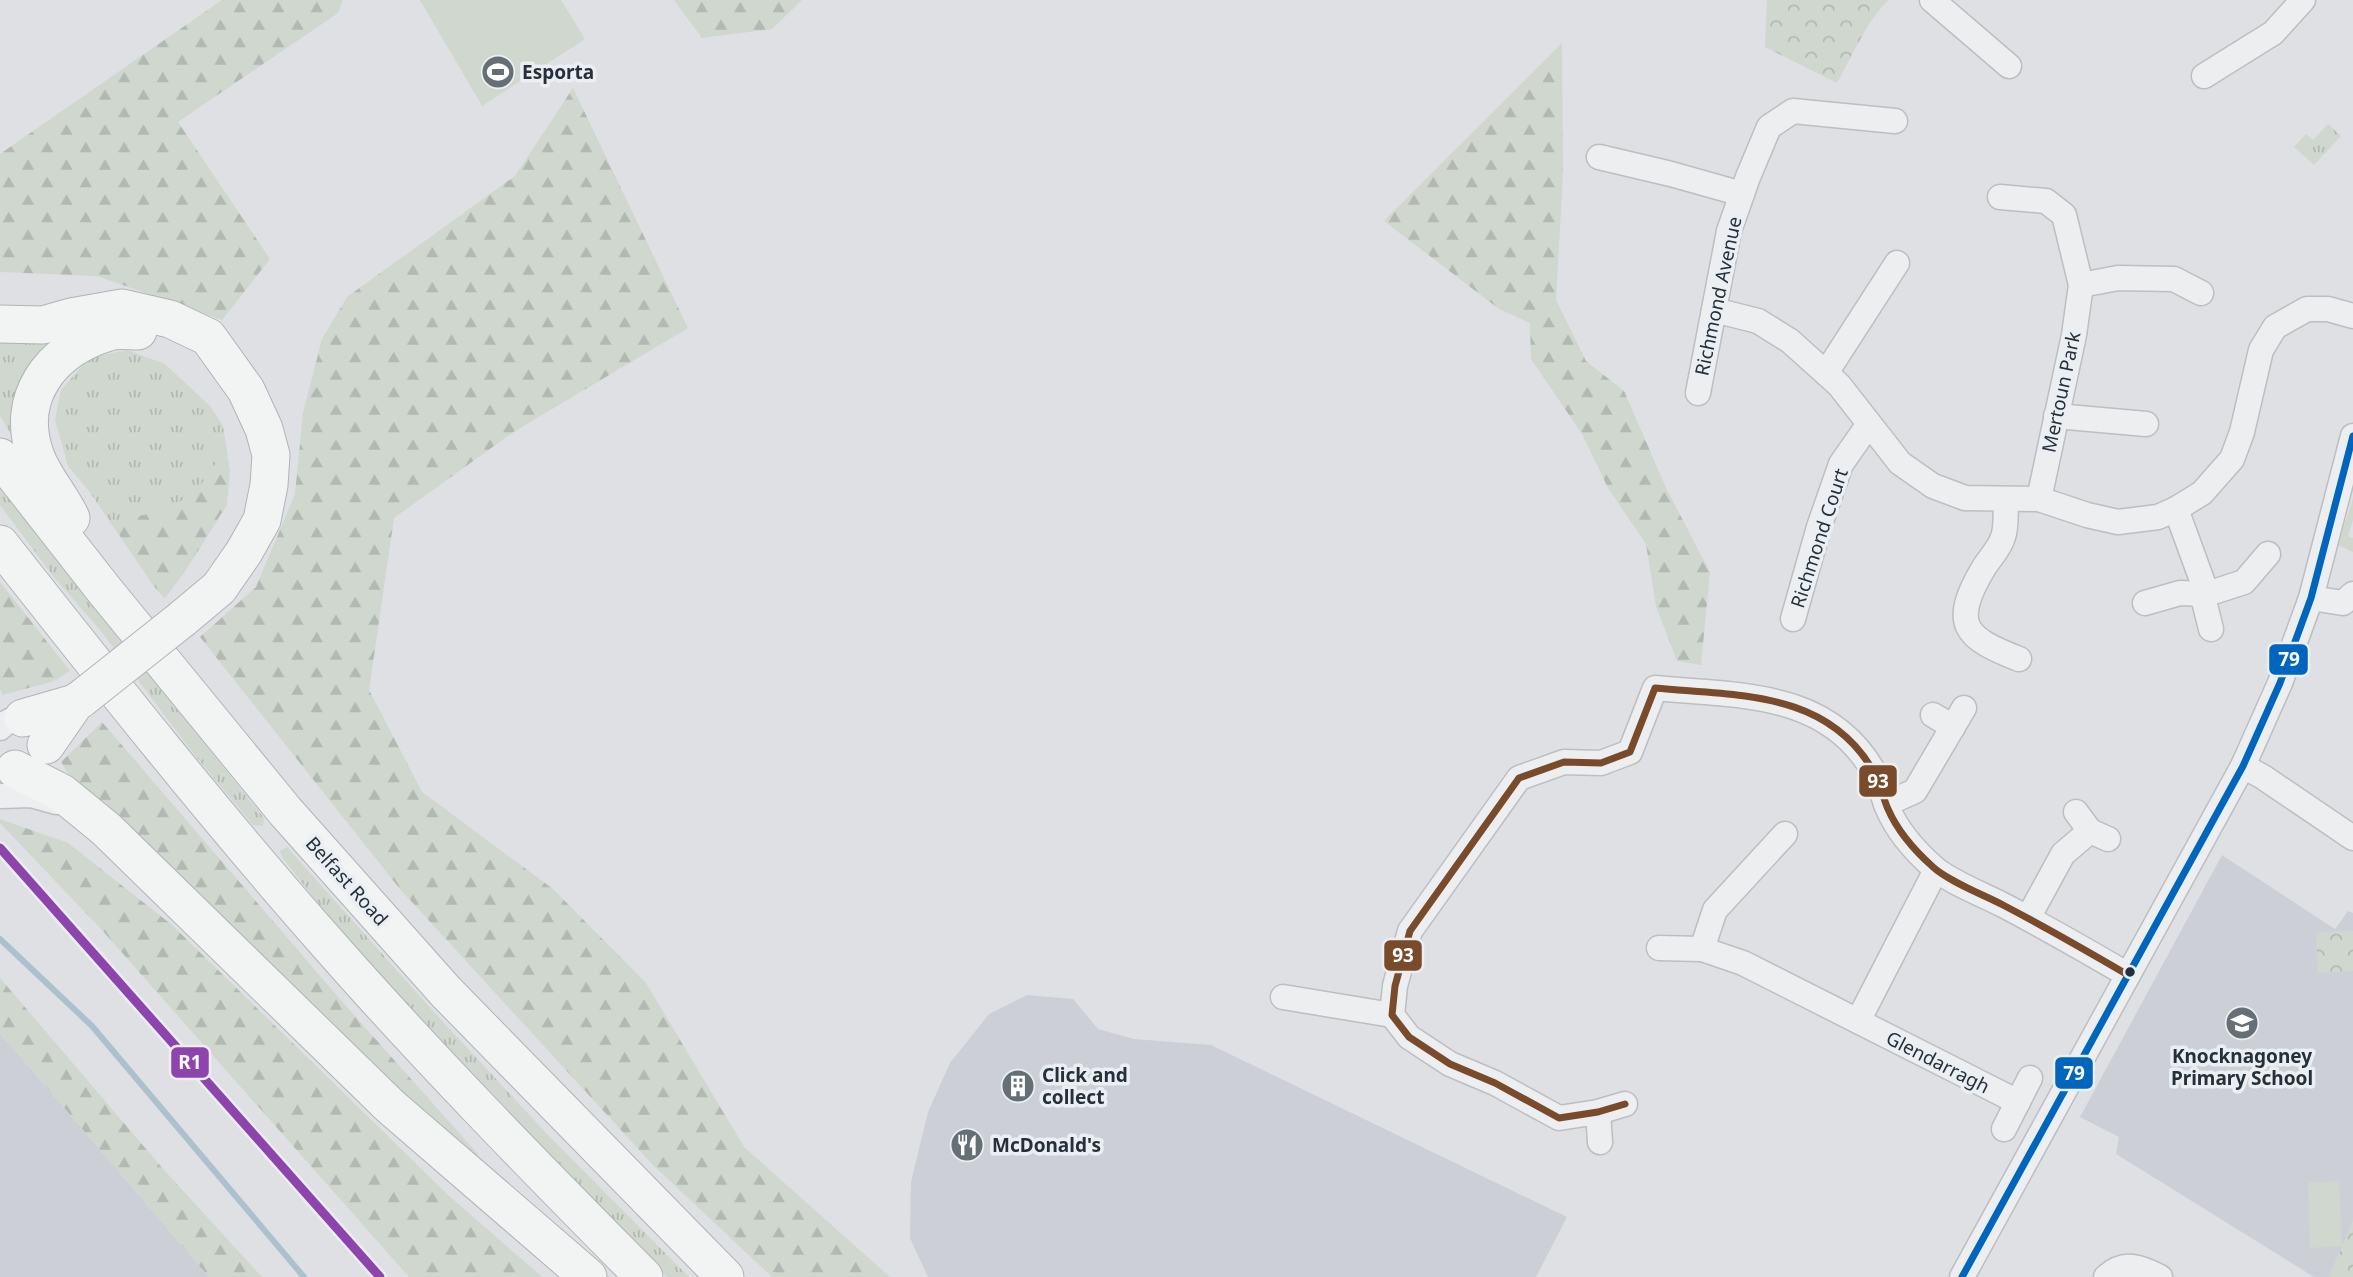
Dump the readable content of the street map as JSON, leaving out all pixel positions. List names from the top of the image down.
{
  "streets": {
    "highway": ["Belfast Road"],
    "street": [
      "Richmond Avenue",
      "Mertoun Park",
      "Richmond Court",
      "Glendarragh"
    ]
  },
  "places": {
    "sports": ["Esporta"],
    "school or university": ["Knocknagoney Primary School"],
    "building": ["Click and collect"],
    "restaurant": ["McDonald's"]
  },
  "lines": ["transit line 79", "transit line 93", "transit line R1"]
}
